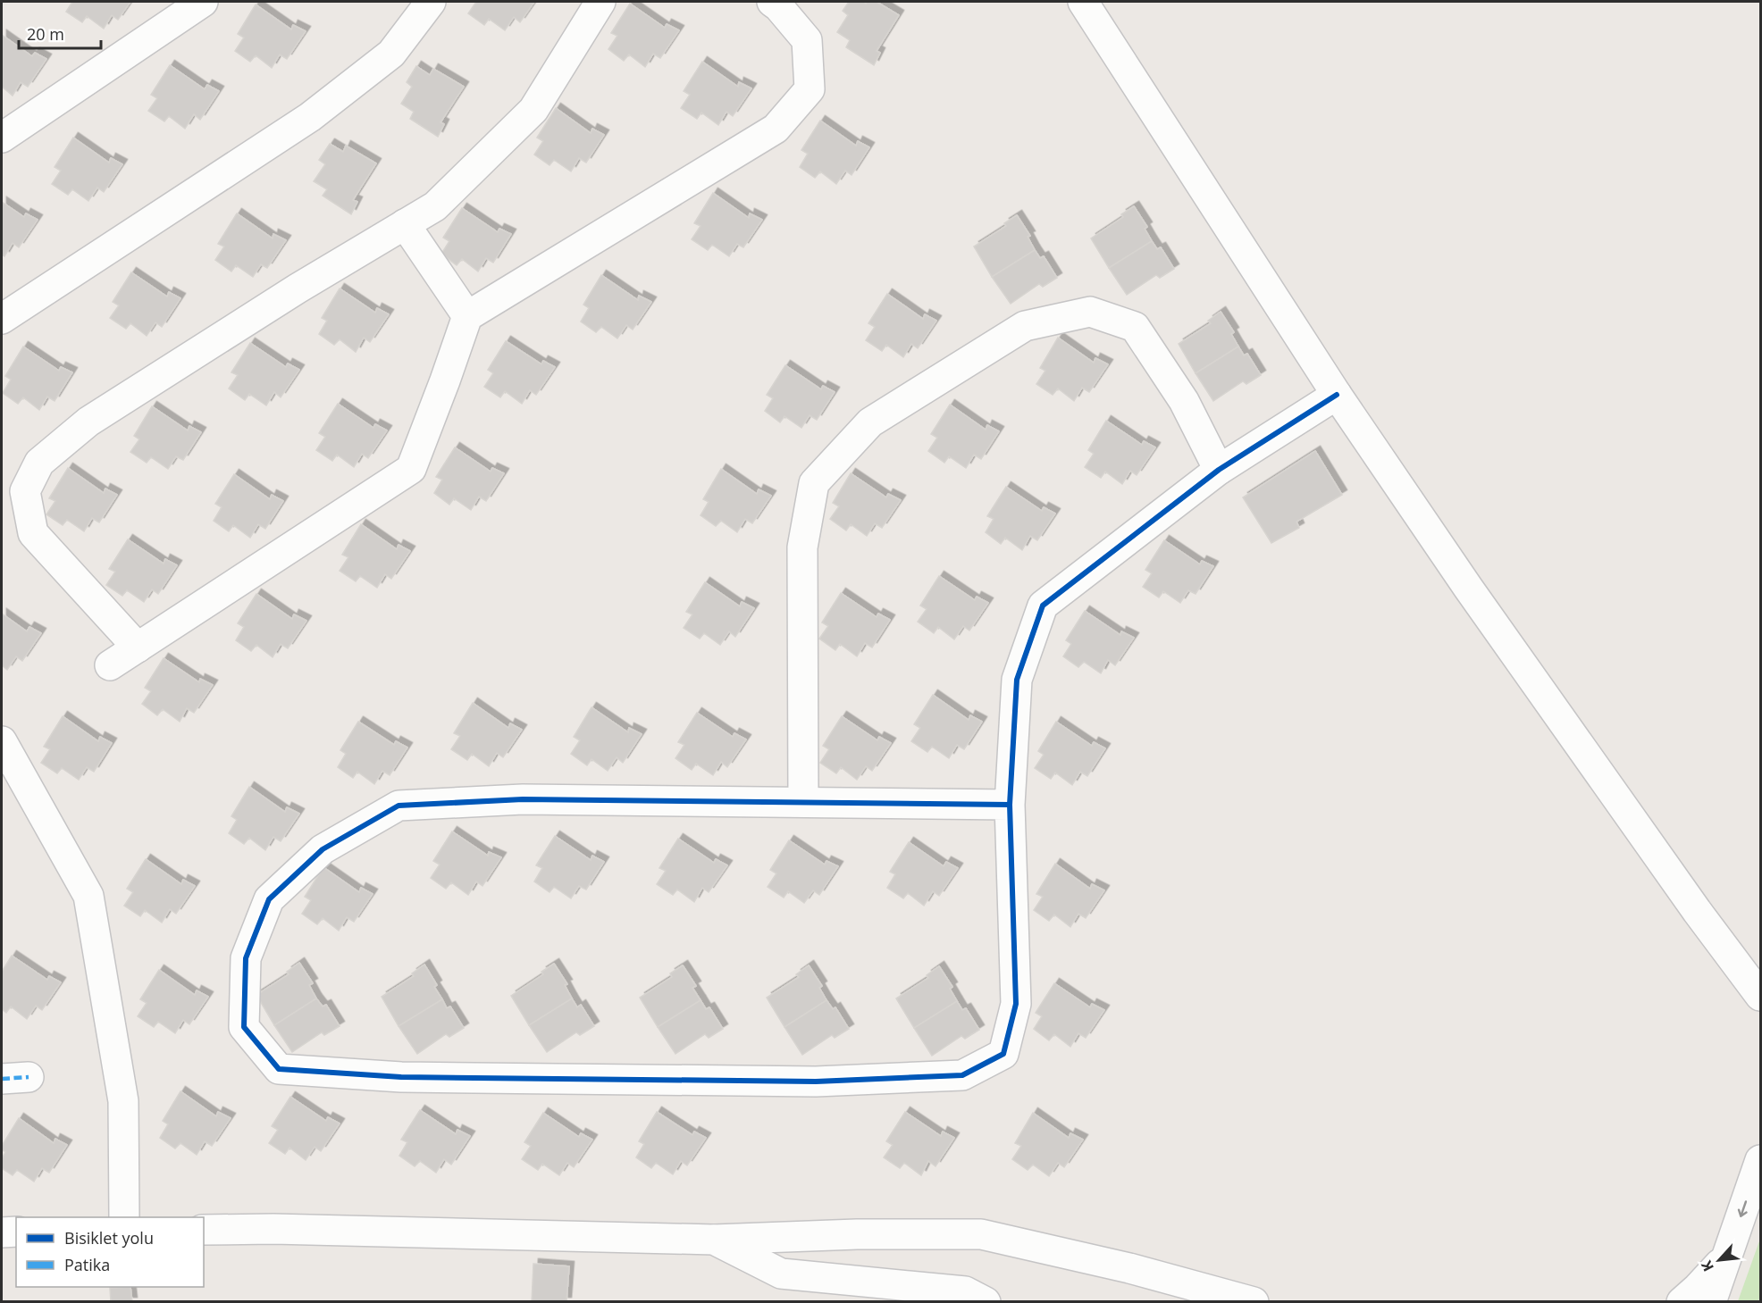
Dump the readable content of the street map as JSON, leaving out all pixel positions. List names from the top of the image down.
{
  "legend": ["Bisiklet yolu", "Patika"],
  "scale_bar": "20 m",
  "north": "bottom left"
}
